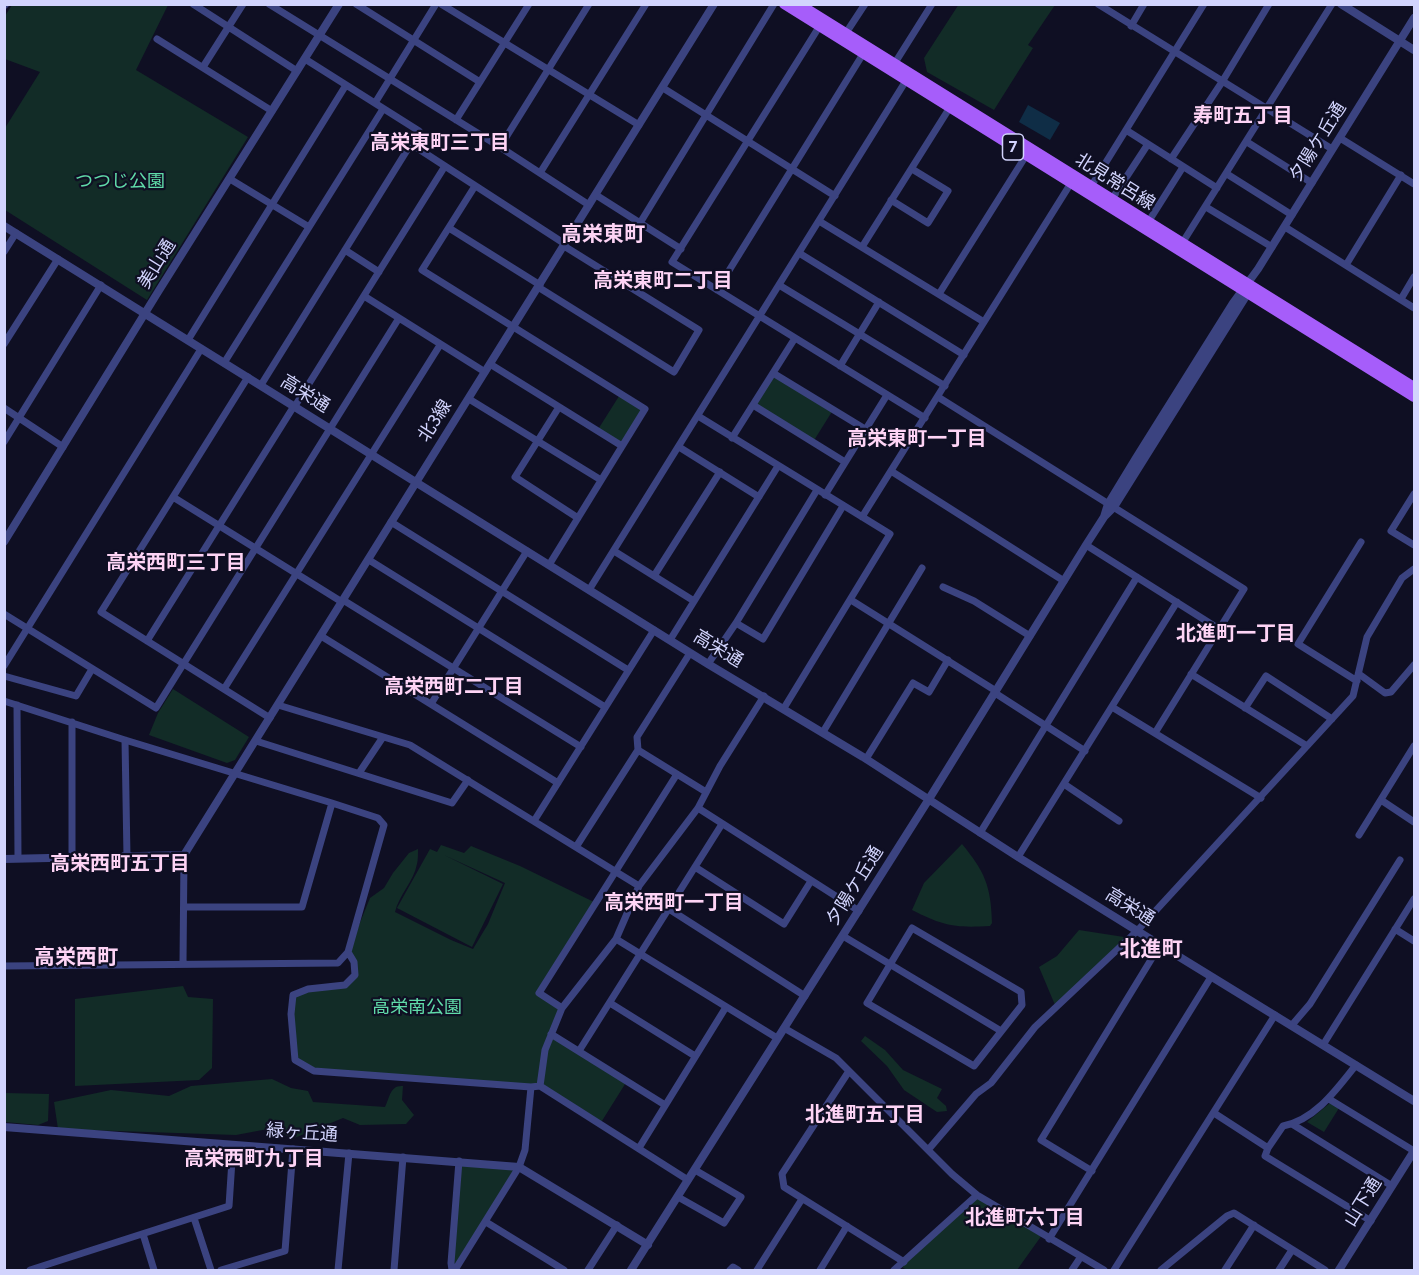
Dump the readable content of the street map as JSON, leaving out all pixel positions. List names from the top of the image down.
{
  "streets": {
    "main road": ["7", "北見常呂線"],
    "street": [
      "夕陽ケ丘通",
      "美山通",
      "高栄通",
      "北3線",
      "緑ヶ丘通",
      "山下通"
    ]
  },
  "crossings": [
    ["夕陽ケ丘通", "北見常呂線"],
    ["夕陽ケ丘通", "高栄通"],
    ["夕陽ケ丘通", "緑ヶ丘通"],
    ["美山通", "高栄通"],
    ["高栄通", "北3線"]
  ],
  "districts": [
    "寿町五丁目",
    "高栄東町三丁目",
    "高栄東町",
    "高栄東町二丁目",
    "高栄東町一丁目",
    "高栄西町三丁目",
    "北進町一丁目",
    "高栄西町二丁目",
    "高栄西町五丁目",
    "高栄西町一丁目",
    "北進町",
    "高栄西町",
    "北進町五丁目",
    "高栄西町九丁目",
    "北進町六丁目"
  ],
  "parks": ["つつじ公園", "高栄南公園"]
}
